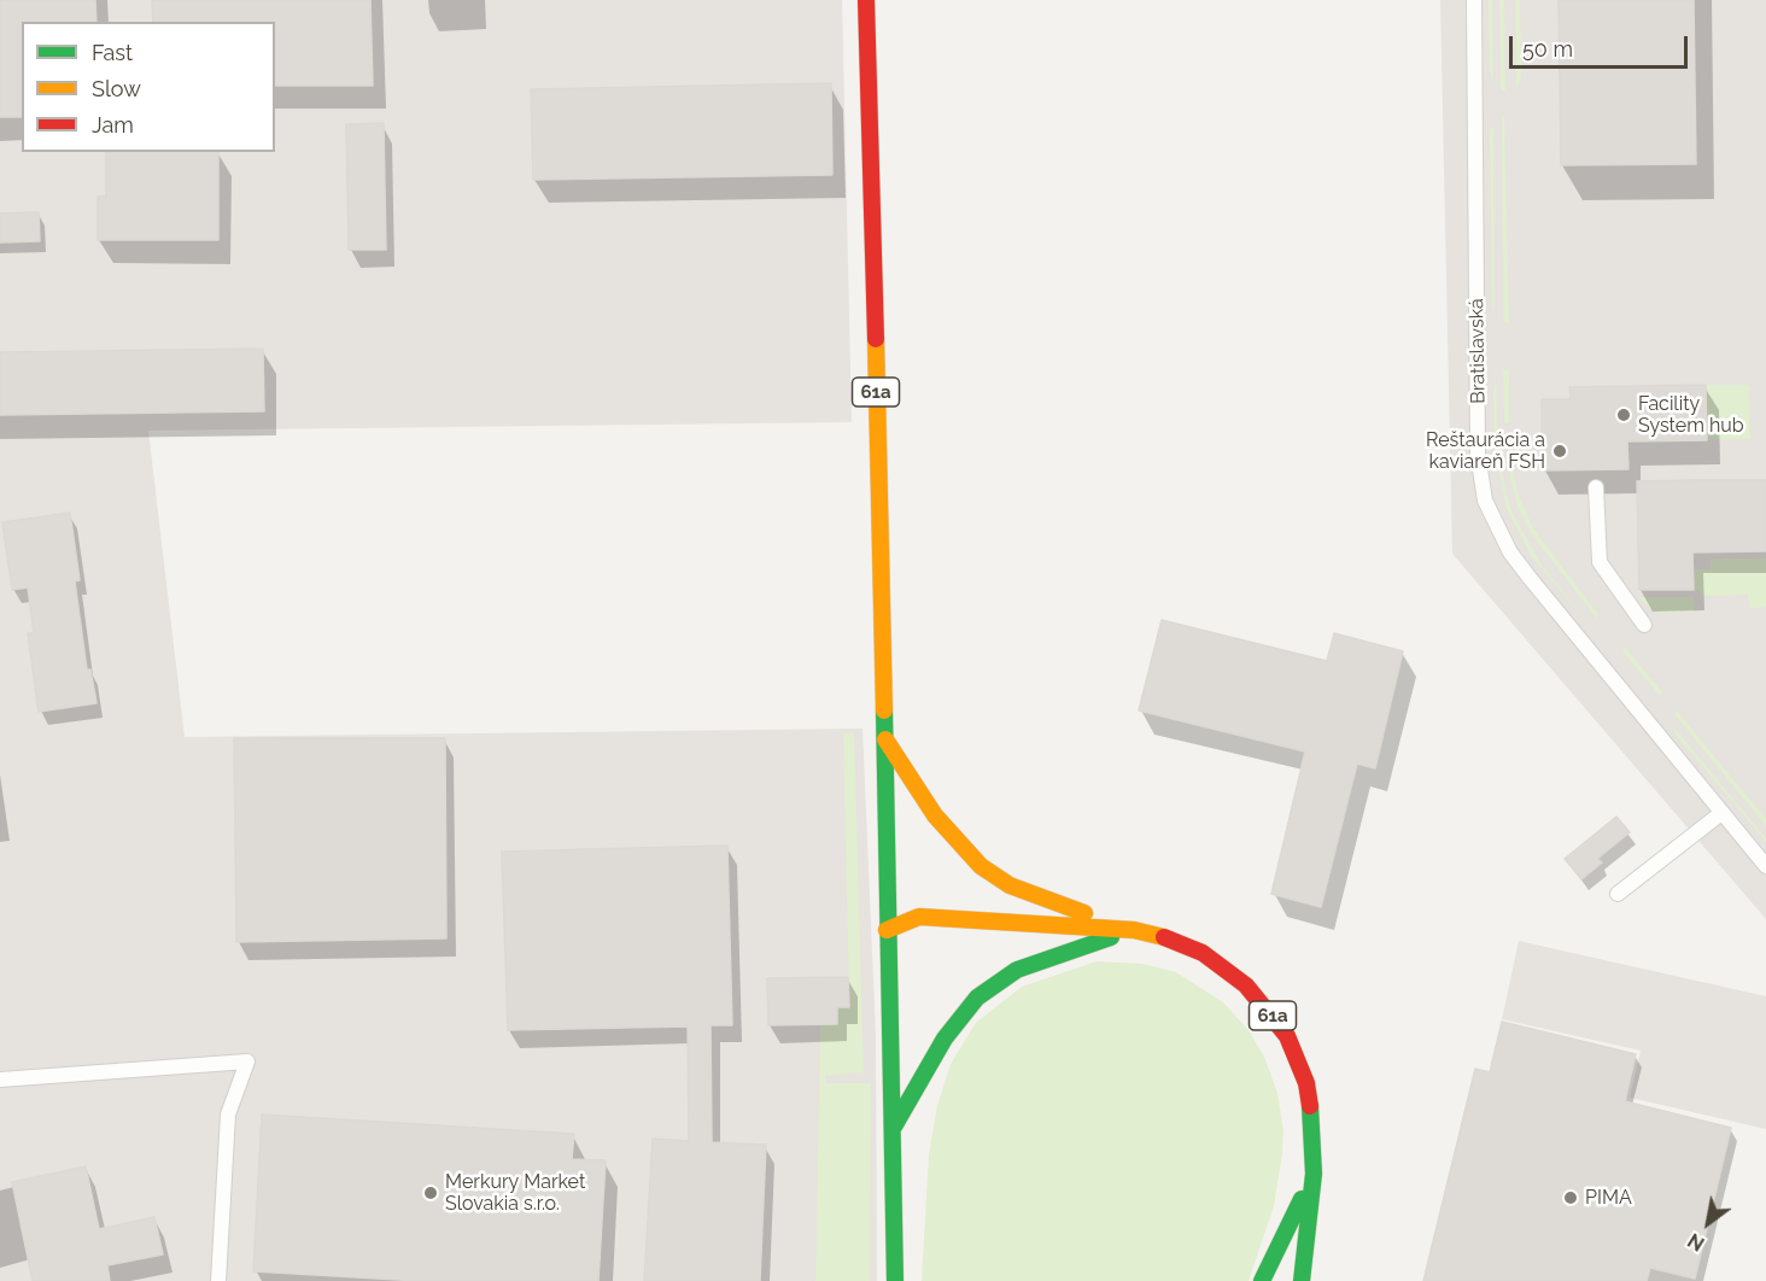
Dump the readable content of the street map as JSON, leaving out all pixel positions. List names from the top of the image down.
{
  "streets": {
    "main road": ["61a"],
    "lane": ["Bratislavská"]
  },
  "places": [
    "Facility System hub",
    "Reštaurácia a kaviareň FSH",
    "Merkury Market Slovakia s.r.o.",
    "PIMA"
  ],
  "legend": ["Fast", "Slow", "Jam"],
  "scale_bar": "50 m",
  "north": "bottom left"
}
